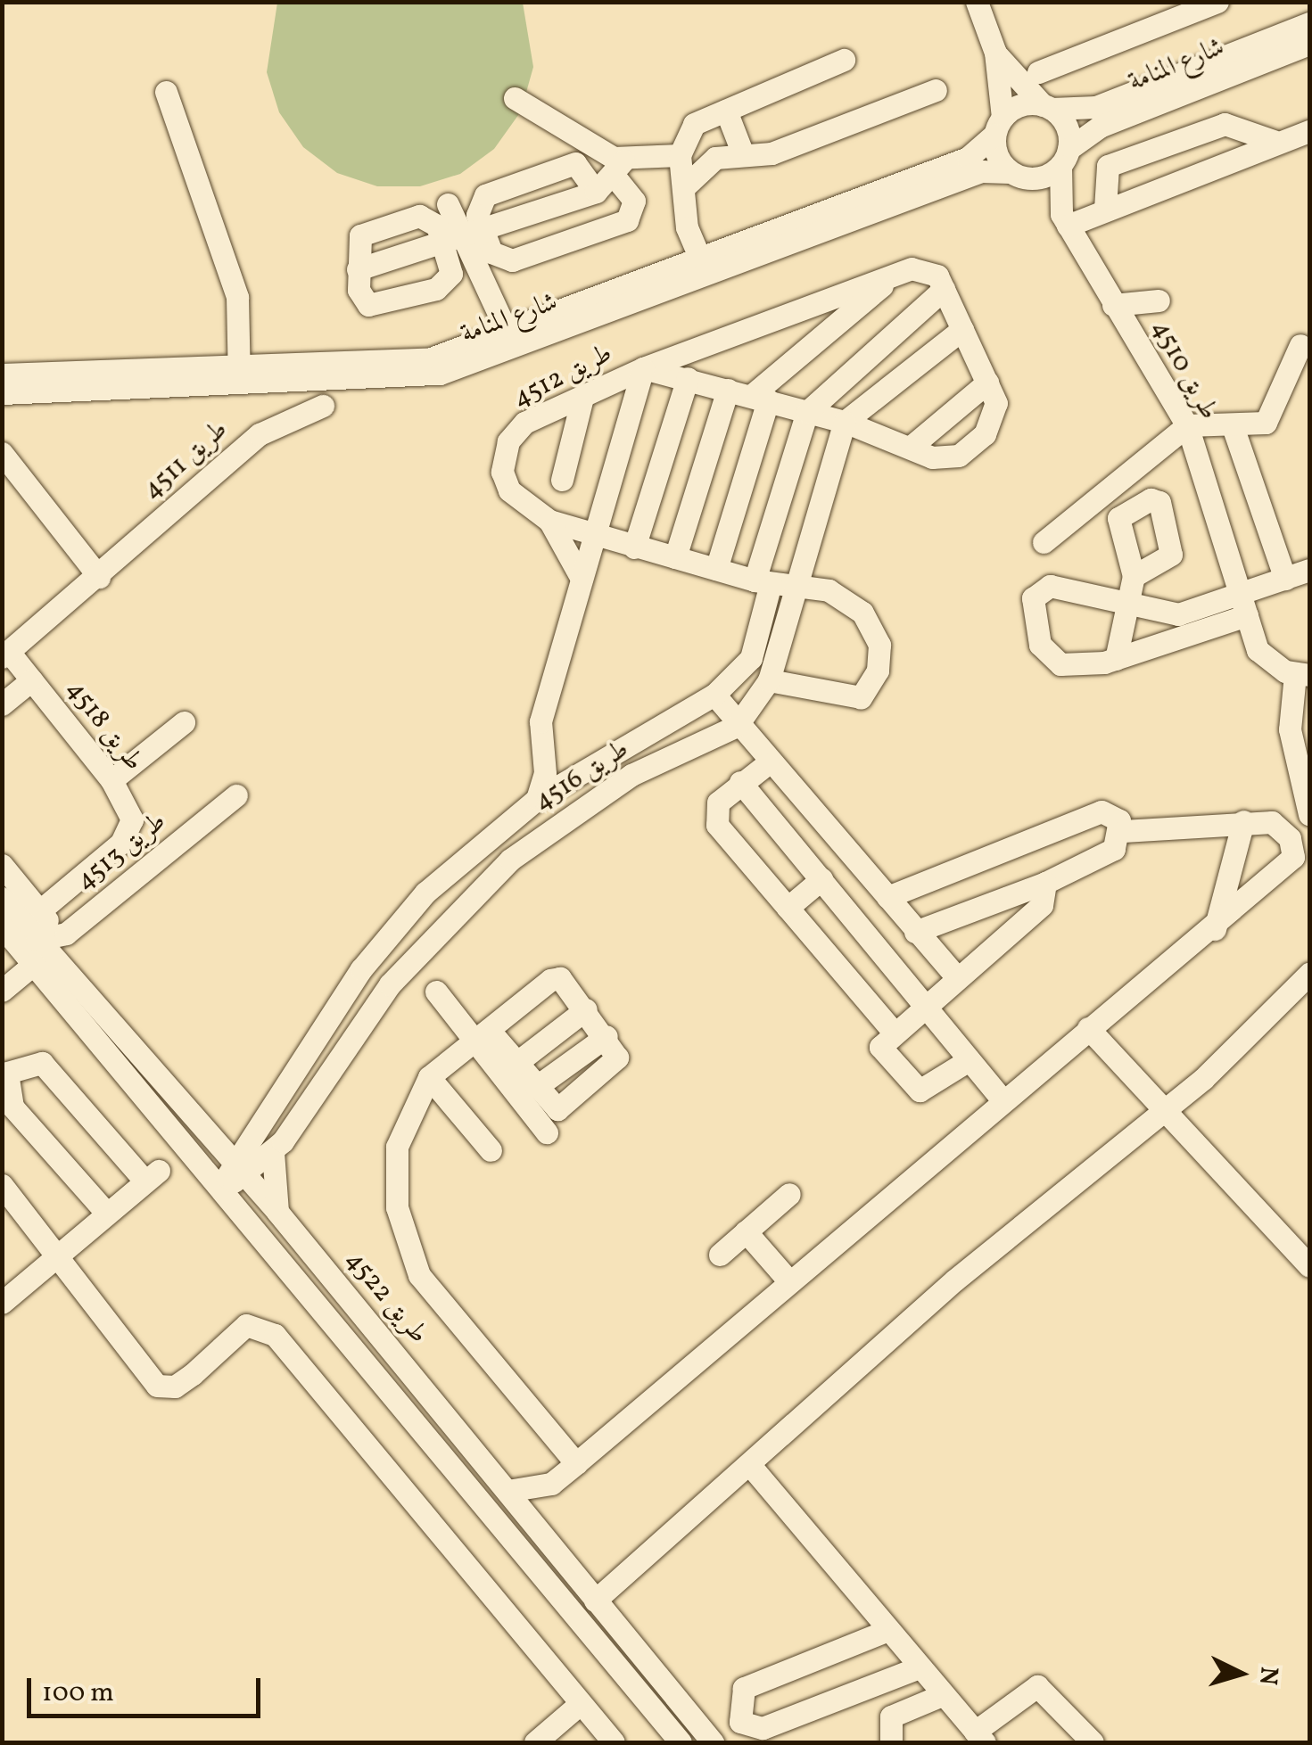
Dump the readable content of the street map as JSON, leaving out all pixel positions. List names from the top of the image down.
{
  "streets": {
    "street": [
      "شارع المنامة",
      "طريق 4510",
      "طريق 4512",
      "طريق 4511",
      "طريق 4518",
      "طريق 4516",
      "طريق 4513",
      "طريق 4522"
    ]
  },
  "crossings": [
    ["شارع المنامة", "طريق 4510"],
    ["طريق 4512", "طريق 4516"],
    ["طريق 4511", "طريق 4518"],
    ["طريق 4516", "طريق 4522"],
    ["طريق 4513", "طريق 4522"]
  ],
  "scale_bar": "100 m",
  "north": "right"
}
